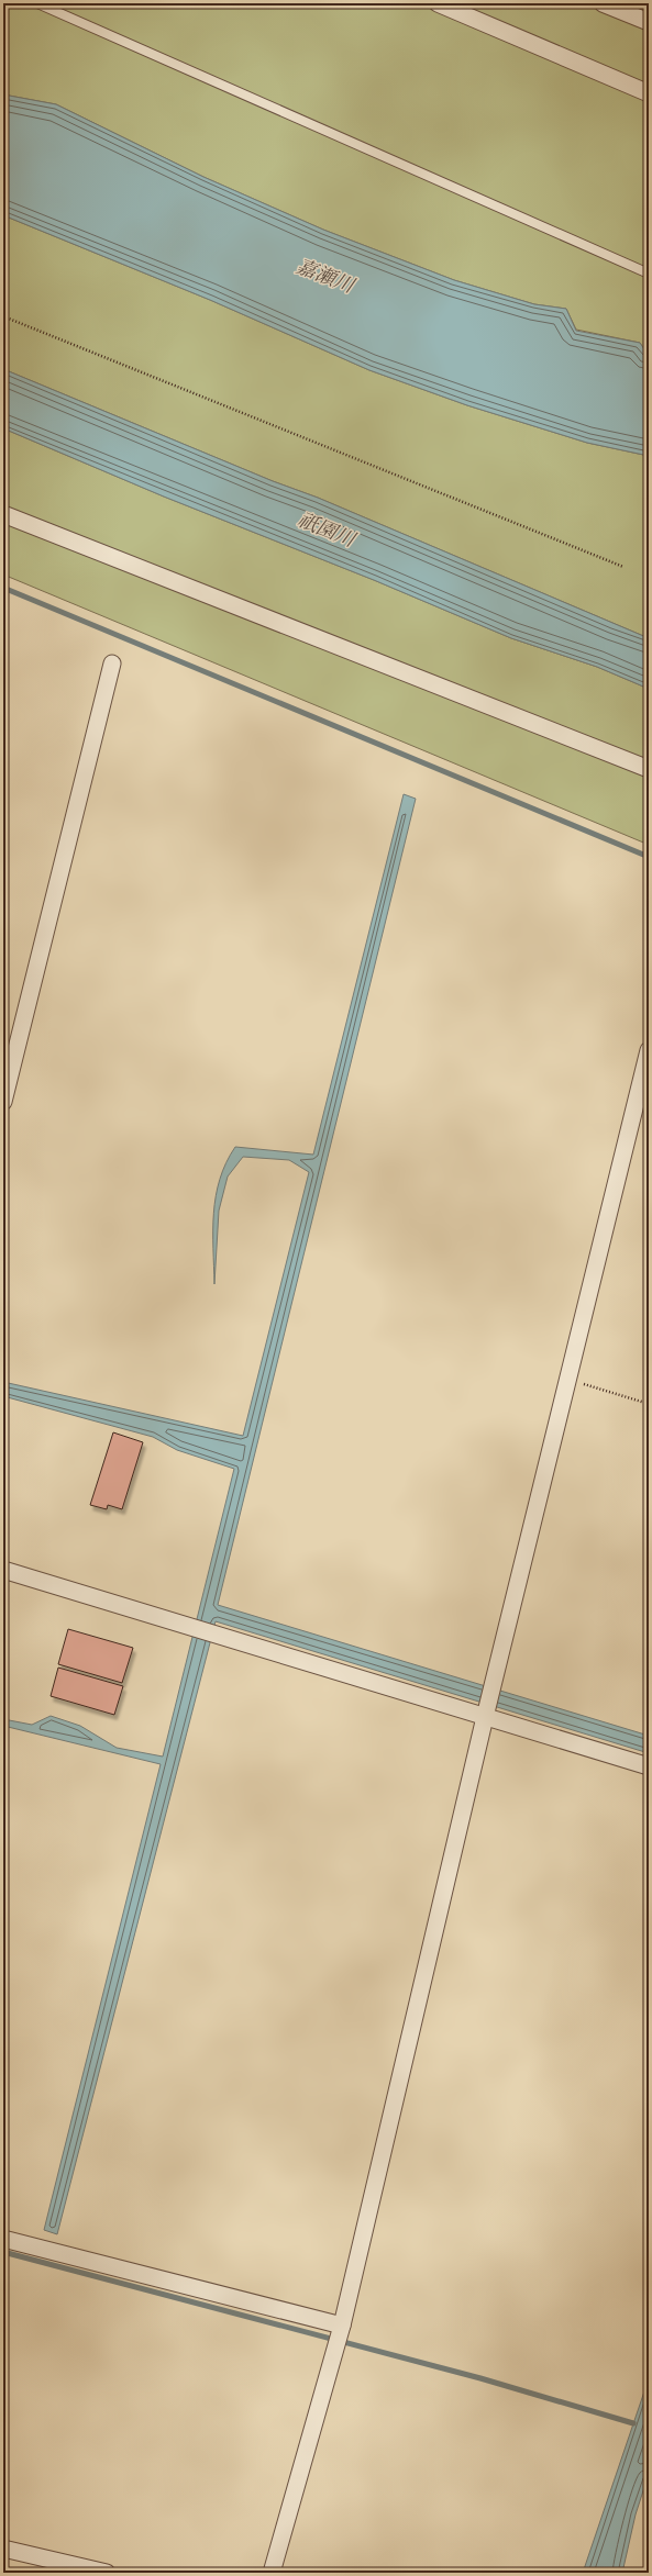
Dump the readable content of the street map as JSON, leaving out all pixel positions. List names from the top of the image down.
{
  "water": ["嘉瀬川", "祇園川"]
}
